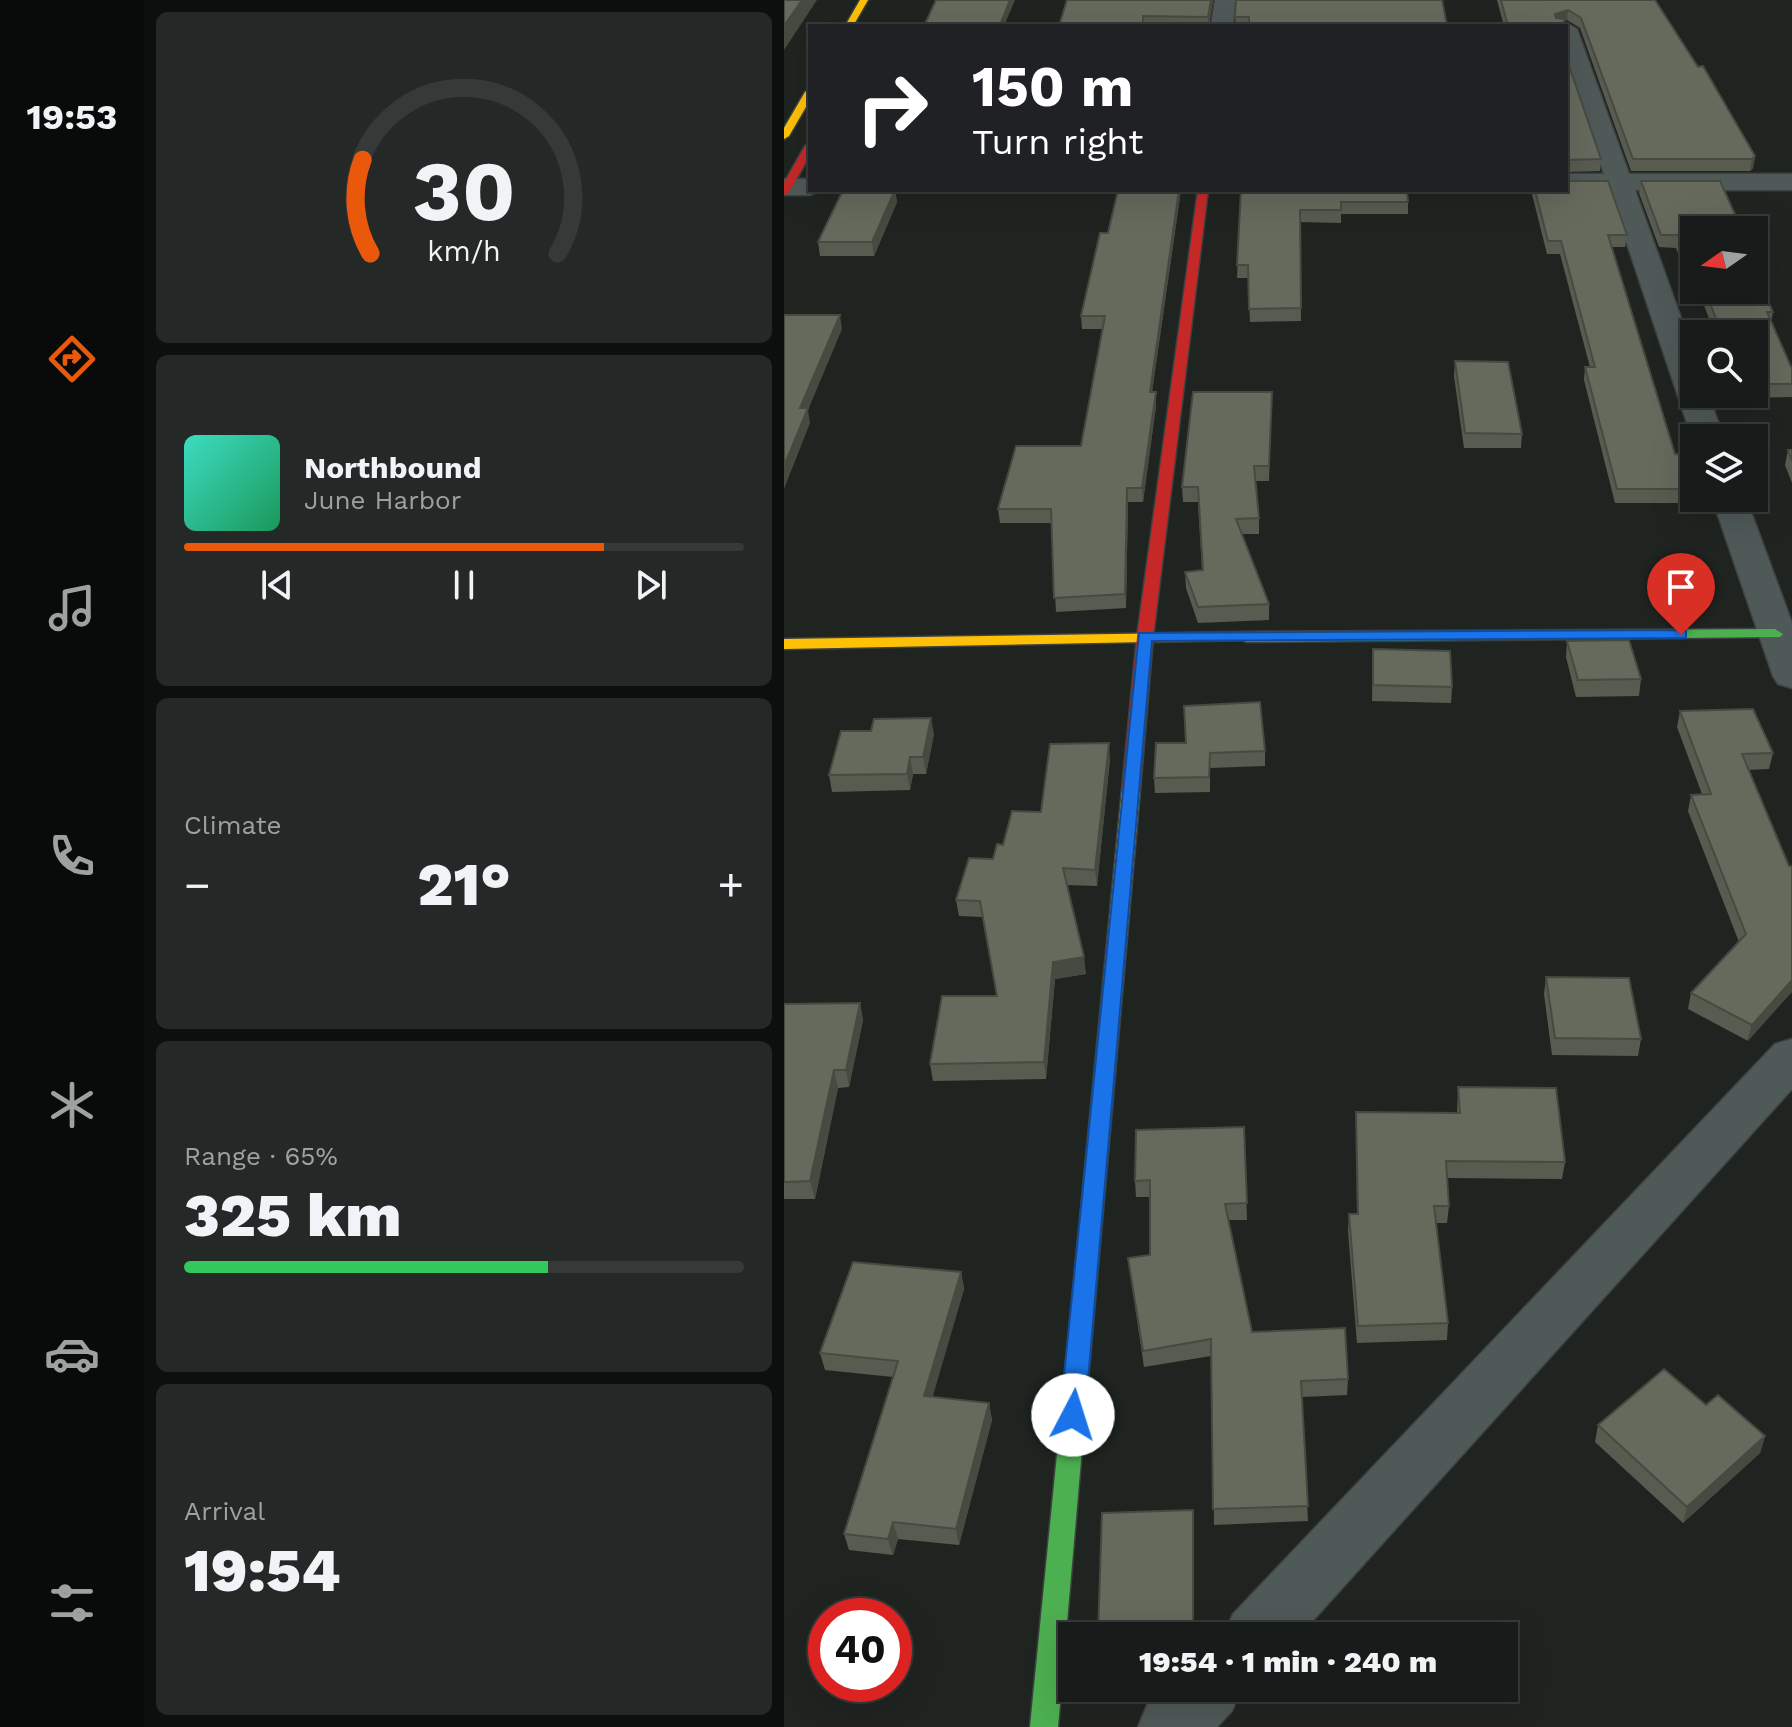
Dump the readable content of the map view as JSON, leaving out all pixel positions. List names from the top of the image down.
{
  "north": "left",
  "page": {
    "tabs": "19:53",
    "turn": ["150 m", "Turn right"],
    "song": ["Northbound", "June Harbor"],
    "tile": [
      "Climate",
      ["Range · 65%", "325 km"],
      ["Arrival", "19:54"]
    ],
    "heat": ["−", "21°", "+"],
    "limit": "40",
    "trip": "19:54 · 1 min · 240 m",
    "gauge": ["30", "km/h"]
  }
}
